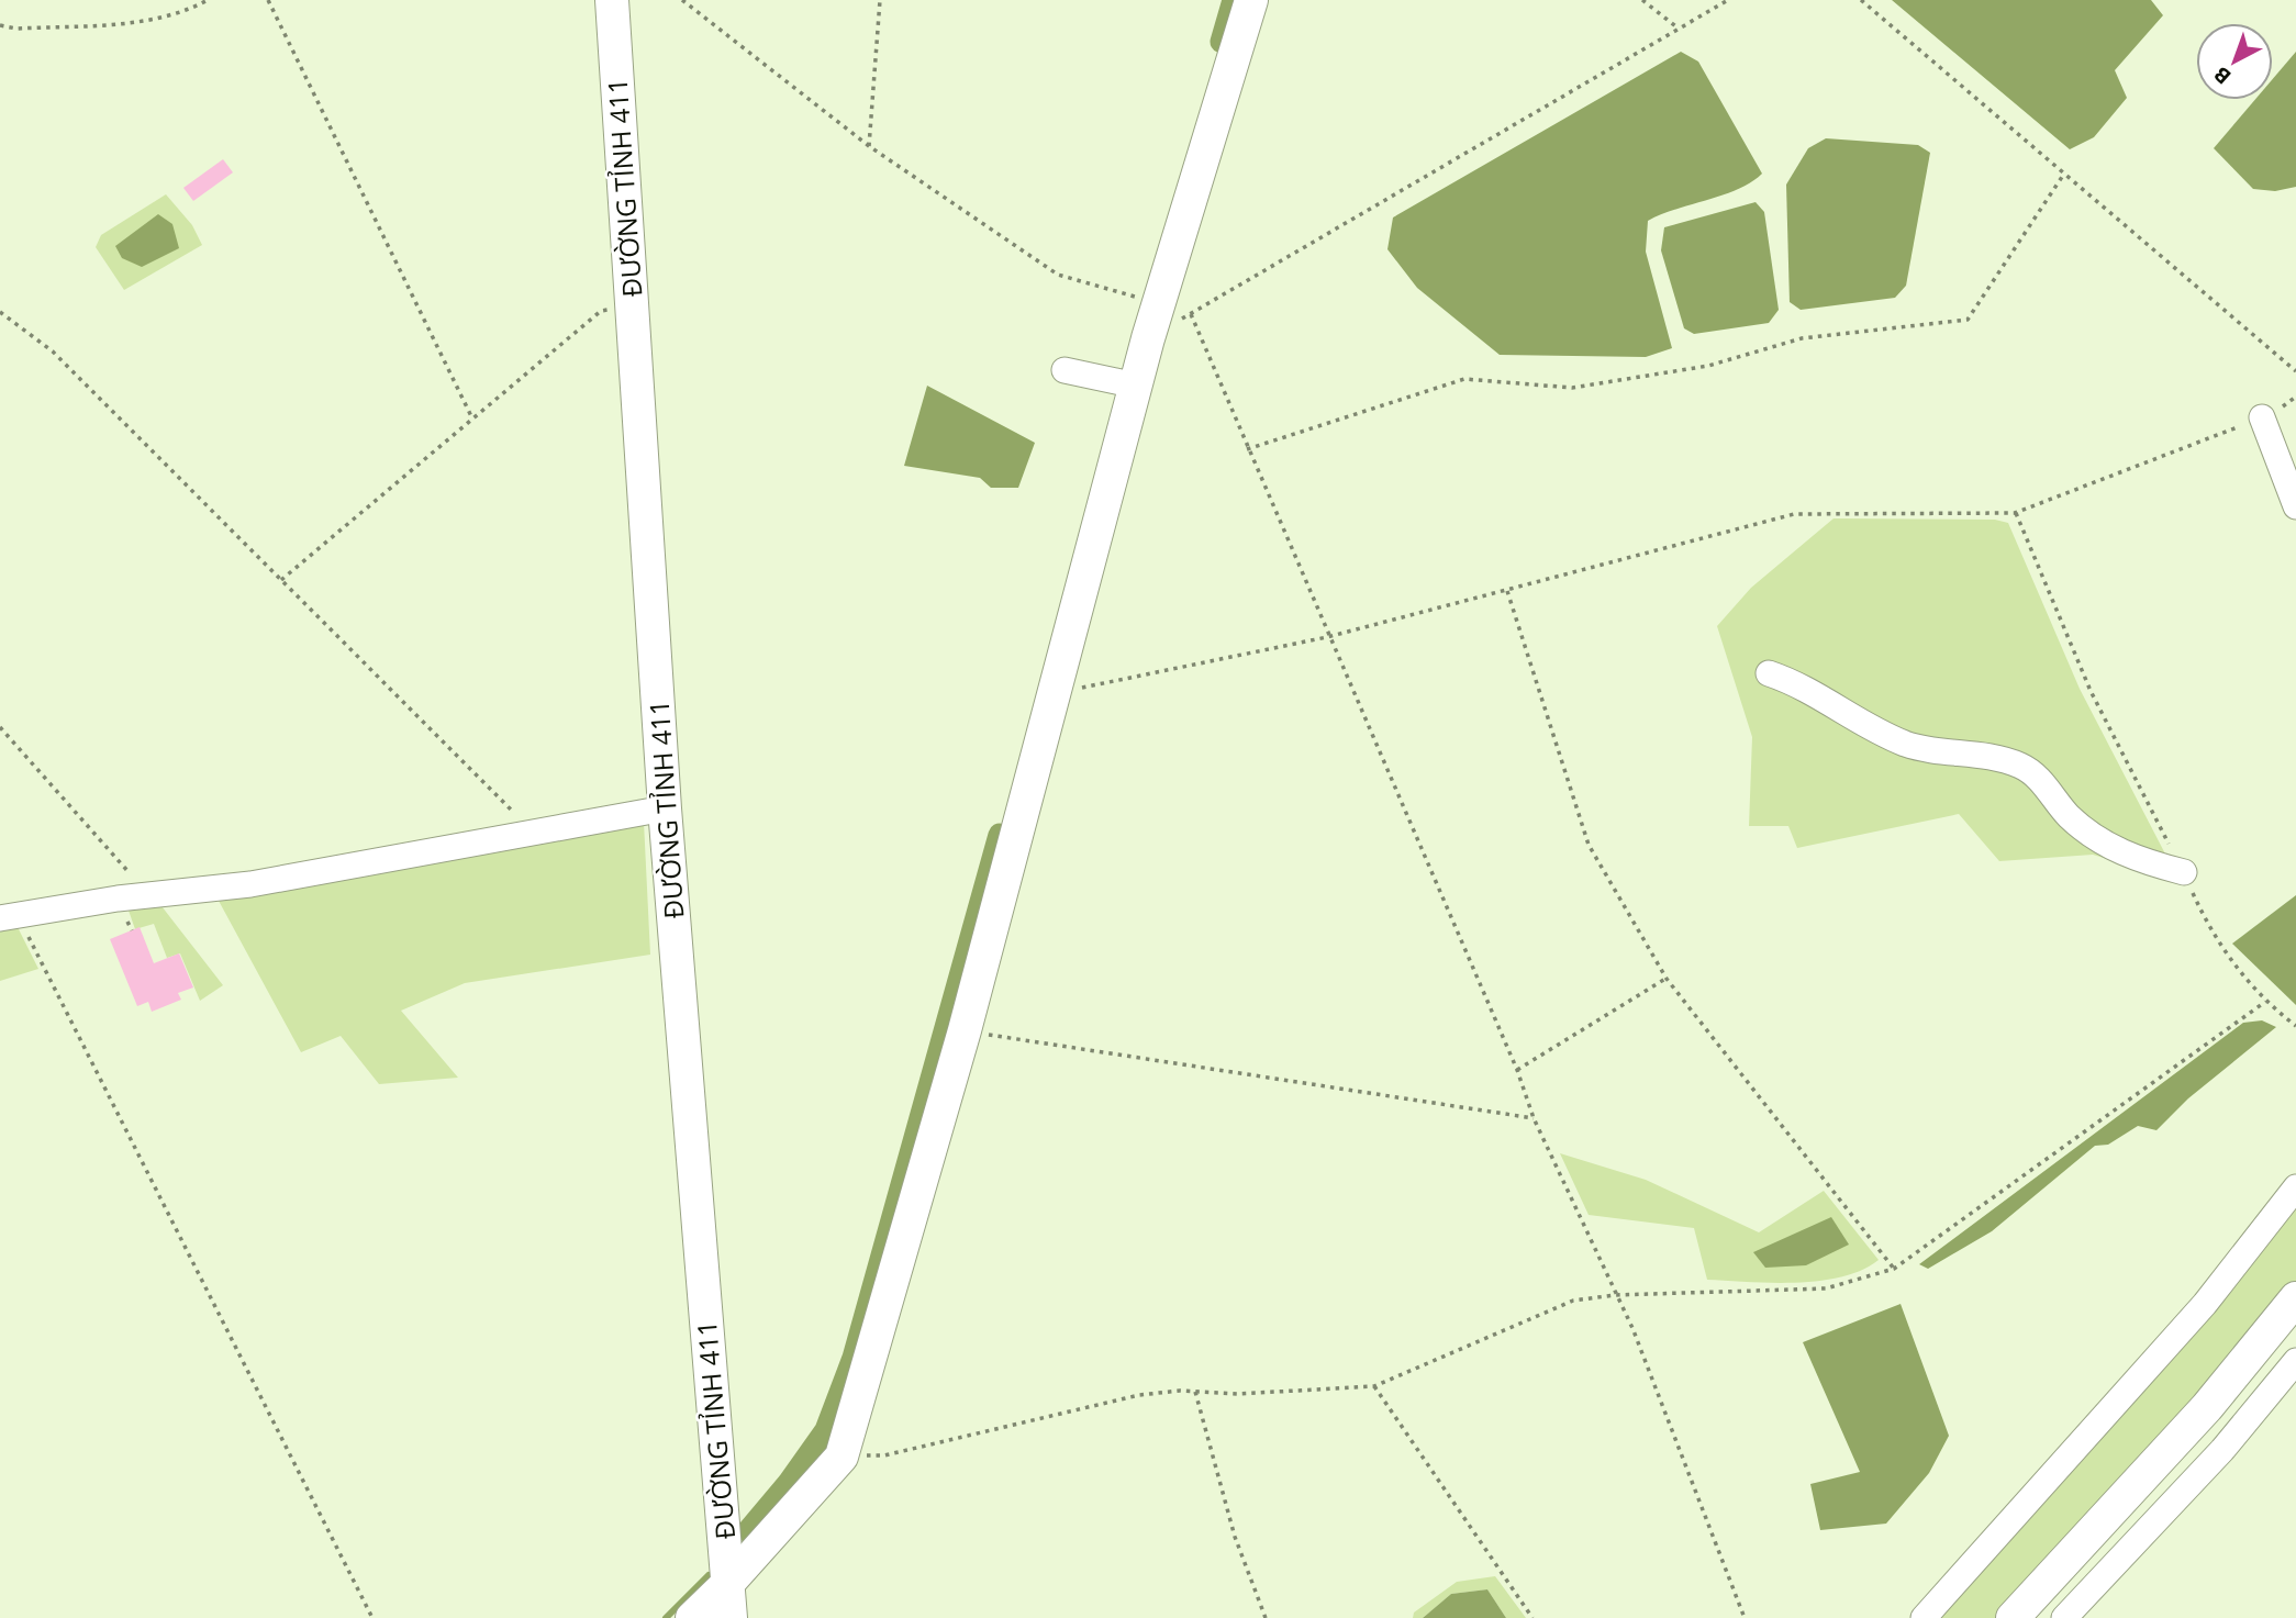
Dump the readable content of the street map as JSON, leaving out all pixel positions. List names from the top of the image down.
{
  "streets": {
    "main road": ["ĐƯỜNG TỈNH 411"]
  },
  "north": "bottom left"
}
